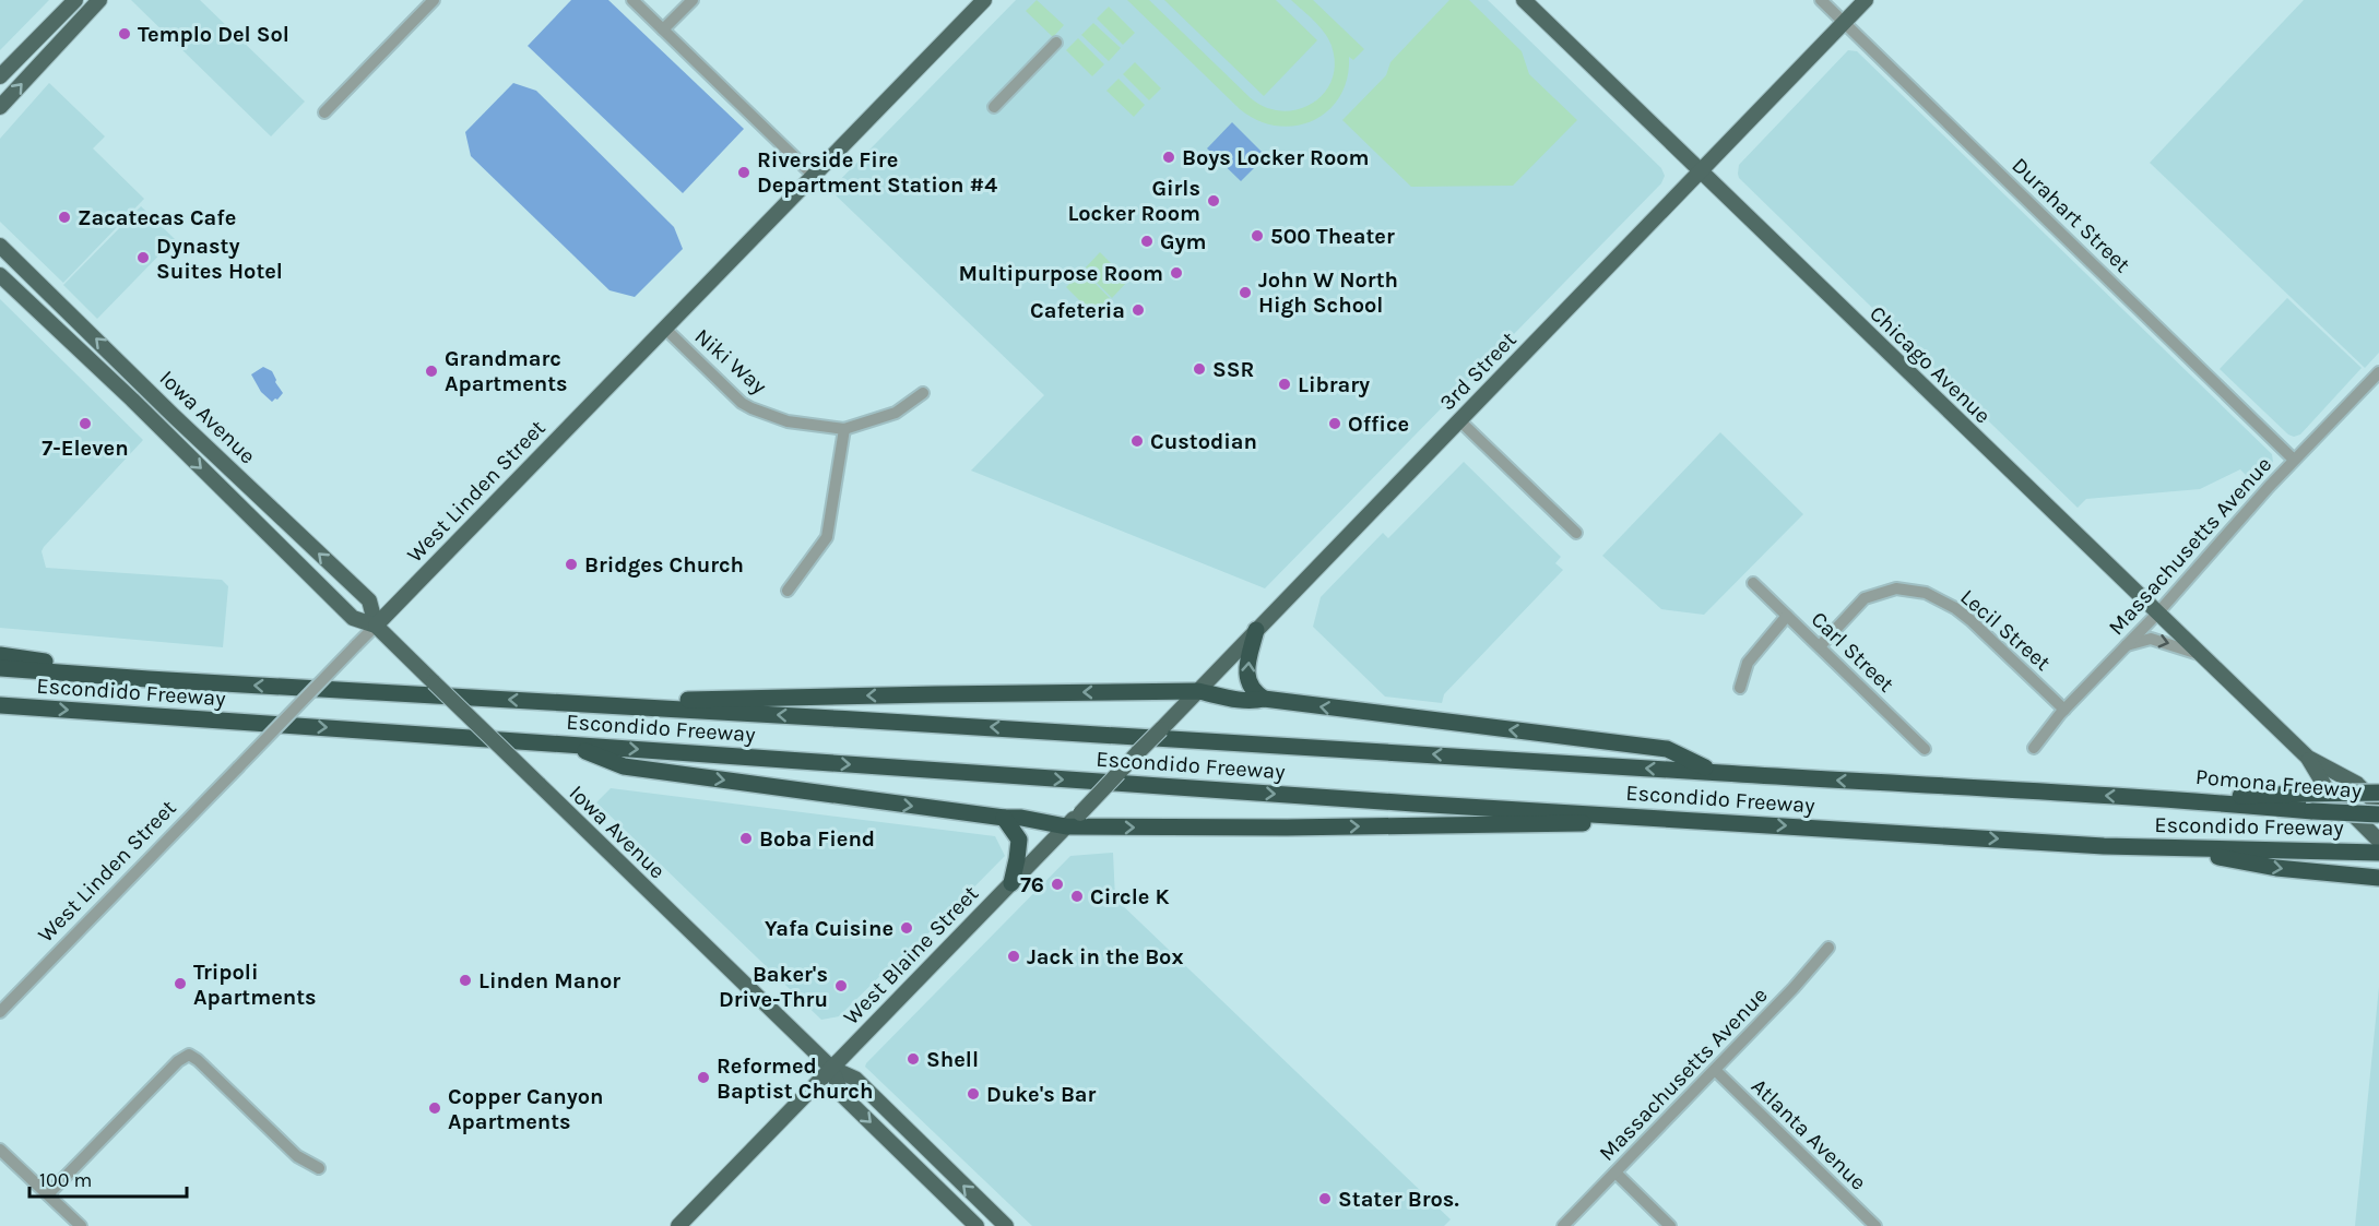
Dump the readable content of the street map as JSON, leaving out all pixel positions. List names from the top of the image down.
{
  "streets": {
    "highway": ["Escondido Freeway", "Pomona Freeway"],
    "main road": [
      "Chicago Avenue",
      "3rd Street",
      "Iowa Avenue",
      "West Linden Street",
      "West Blaine Street"
    ],
    "street": [
      "Durahart Street",
      "Niki Way",
      "Massachusetts Avenue",
      "Lecil Street",
      "Carl Street",
      "Atlanta Avenue"
    ]
  },
  "crossings": [
    ["Durahart Street", "3rd Street"],
    ["Durahart Street", "Massachusetts Avenue"],
    ["Niki Way", "West Linden Street"],
    ["Chicago Avenue", "3rd Street"],
    ["Chicago Avenue", "Massachusetts Avenue"],
    ["3rd Street", "West Blaine Street"],
    ["Iowa Avenue", "West Linden Street"],
    ["Iowa Avenue", "West Blaine Street"],
    ["Massachusetts Avenue", "Lecil Street"],
    ["Massachusetts Avenue", "Atlanta Avenue"],
    ["Lecil Street", "Carl Street"],
    ["Escondido Freeway", "Pomona Freeway"]
  ],
  "places": [
    "Templo Del Sol",
    "Boys Locker Room",
    "Riverside Fire Department Station #4",
    "Girls Locker Room",
    "Zacatecas Cafe",
    "500 Theater",
    "Gym",
    "Dynasty Suites Hotel",
    "Multipurpose Room",
    "John W North High School",
    "Cafeteria",
    "SSR",
    "Grandmarc Apartments",
    "Library",
    "7-Eleven",
    "Office",
    "Custodian",
    "Bridges Church",
    "Boba Fiend",
    "76",
    "Circle K",
    "Yafa Cuisine",
    "Jack in the Box",
    "Linden Manor",
    "Tripoli Apartments",
    "Baker's Drive-Thru",
    "Shell",
    "Reformed Baptist Church",
    "Duke's Bar",
    "Copper Canyon Apartments",
    "Stater Bros."
  ],
  "scale_bar": "100 m"
}
